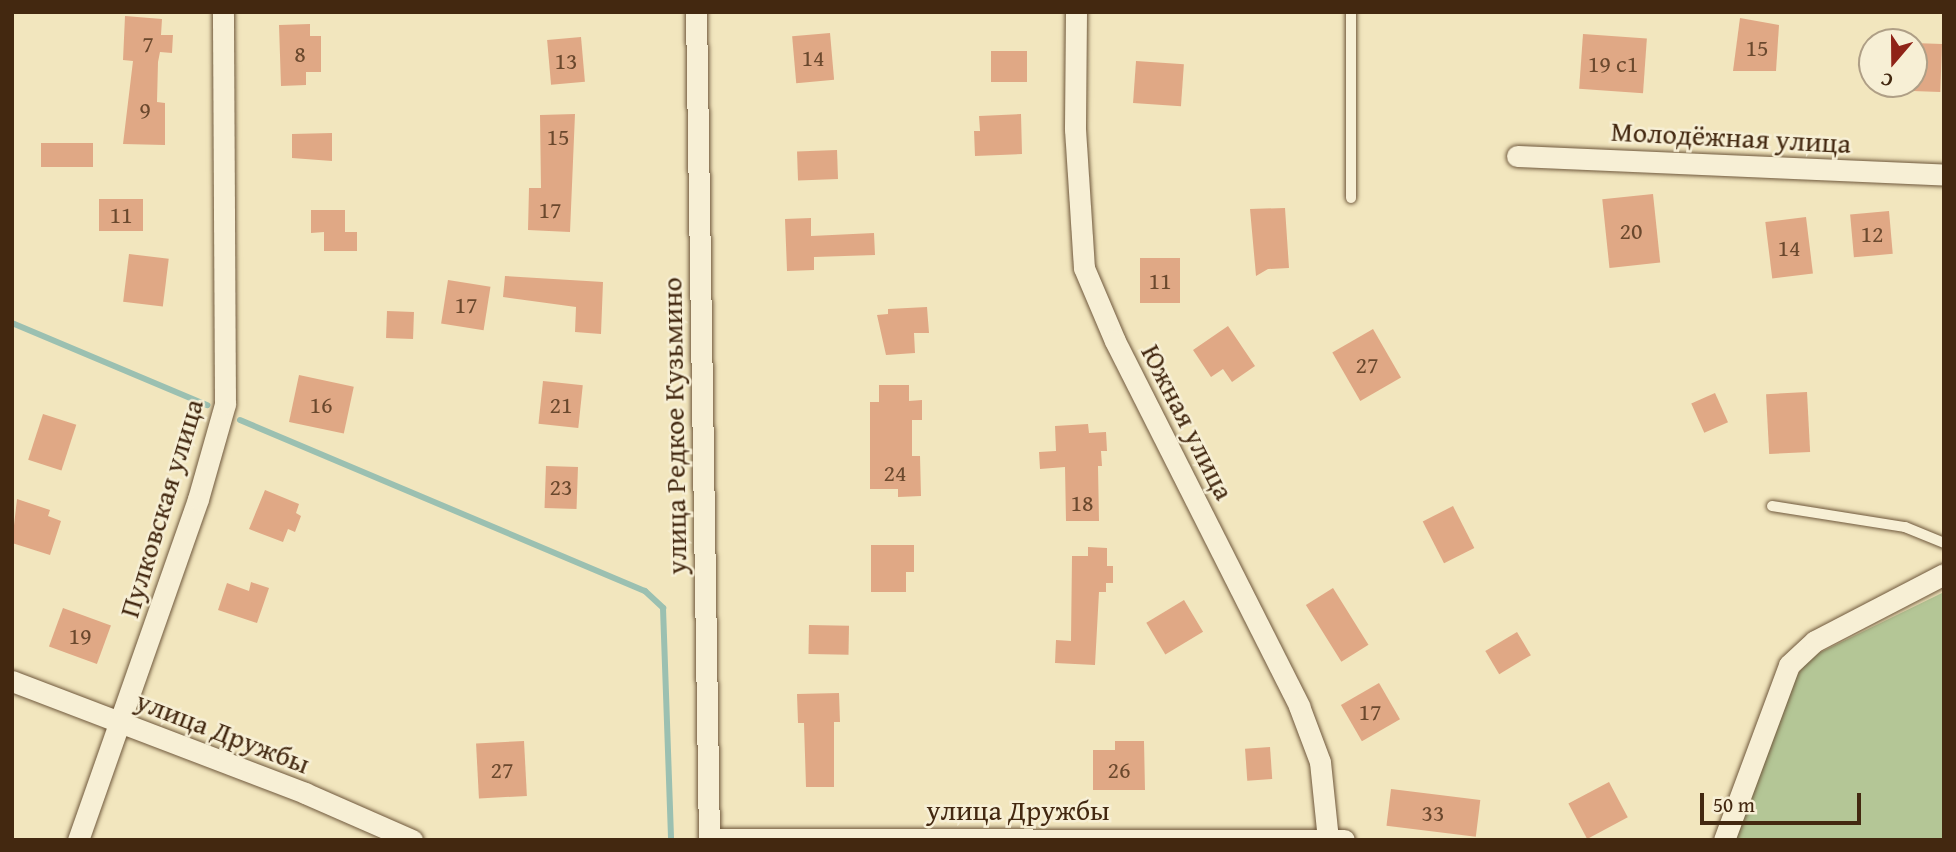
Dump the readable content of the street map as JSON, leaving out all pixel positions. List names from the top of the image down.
{
  "streets": {
    "street": [
      "Молодёжная улица",
      "Южная улица",
      "улица Редкое Кузьмино",
      "Пулковская улица",
      "улица Дружбы"
    ]
  },
  "crossings": [
    ["Южная улица", "улица Дружбы"],
    ["улица Редкое Кузьмино", "улица Дружбы"],
    ["Пулковская улица", "улица Дружбы"]
  ],
  "house_numbers": [
    "7",
    "15",
    "8",
    "14",
    "13",
    "19 с1",
    "9",
    "15",
    "17",
    "11",
    "20",
    "12",
    "14",
    "11",
    "17",
    "27",
    "16",
    "21",
    "24",
    "23",
    "18",
    "19",
    "17",
    "27",
    "26",
    "33"
  ],
  "scale_bar": "50 m",
  "north": "bottom"
}
